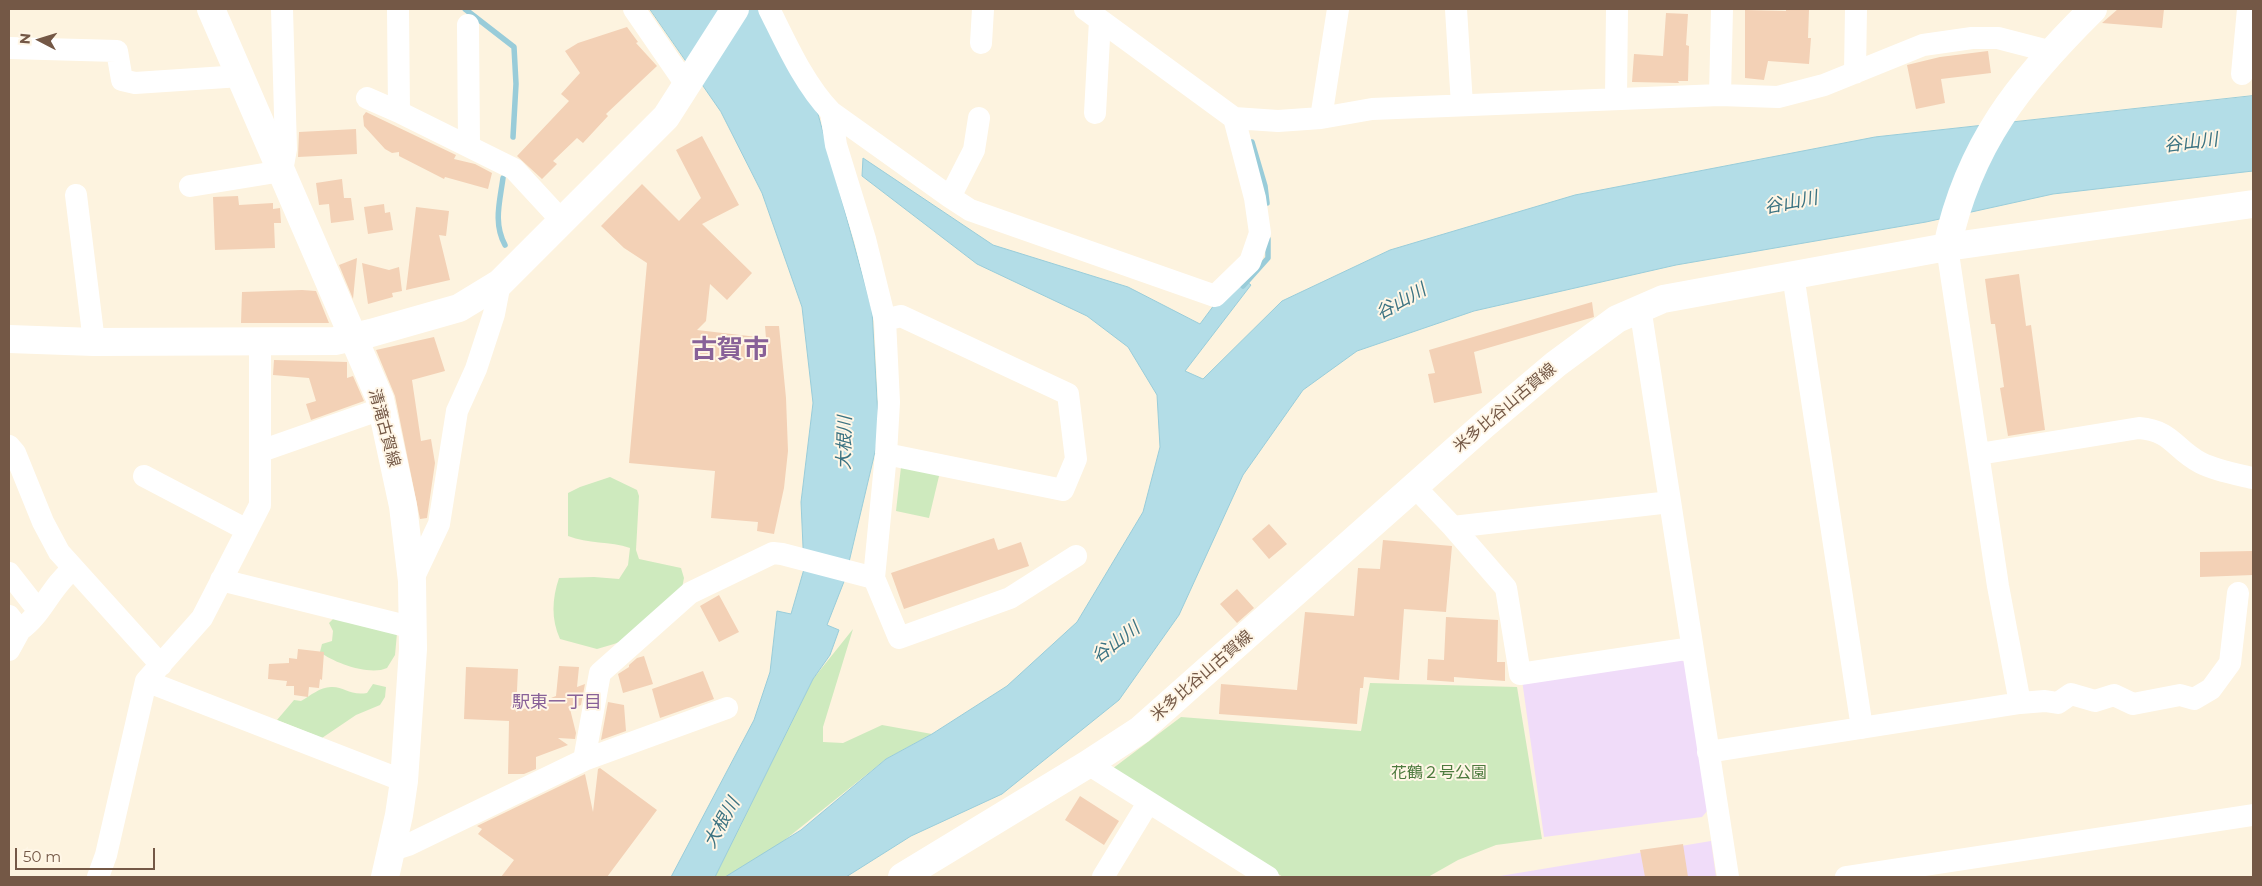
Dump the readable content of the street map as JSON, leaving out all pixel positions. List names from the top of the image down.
{
  "streets": {
    "main road": ["米多比谷山古賀線", "清滝古賀線"]
  },
  "districts": ["古賀市", "駅東一丁目"],
  "water": ["谷山川", "大根川"],
  "parks": ["花鶴２号公園"],
  "scale_bar": "50 m",
  "north": "left"
}
